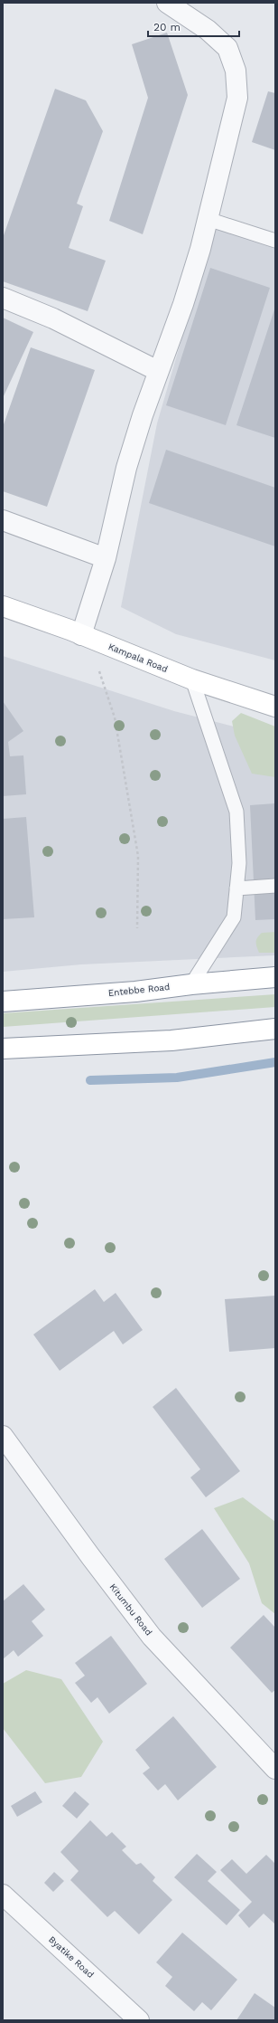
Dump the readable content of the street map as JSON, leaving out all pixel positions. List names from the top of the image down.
{
  "streets": {
    "main road": ["Kampala Road", "Entebbe Road"],
    "street": ["Kitumbu Road", "Byatike Road"]
  },
  "scale_bar": "20 m"
}
